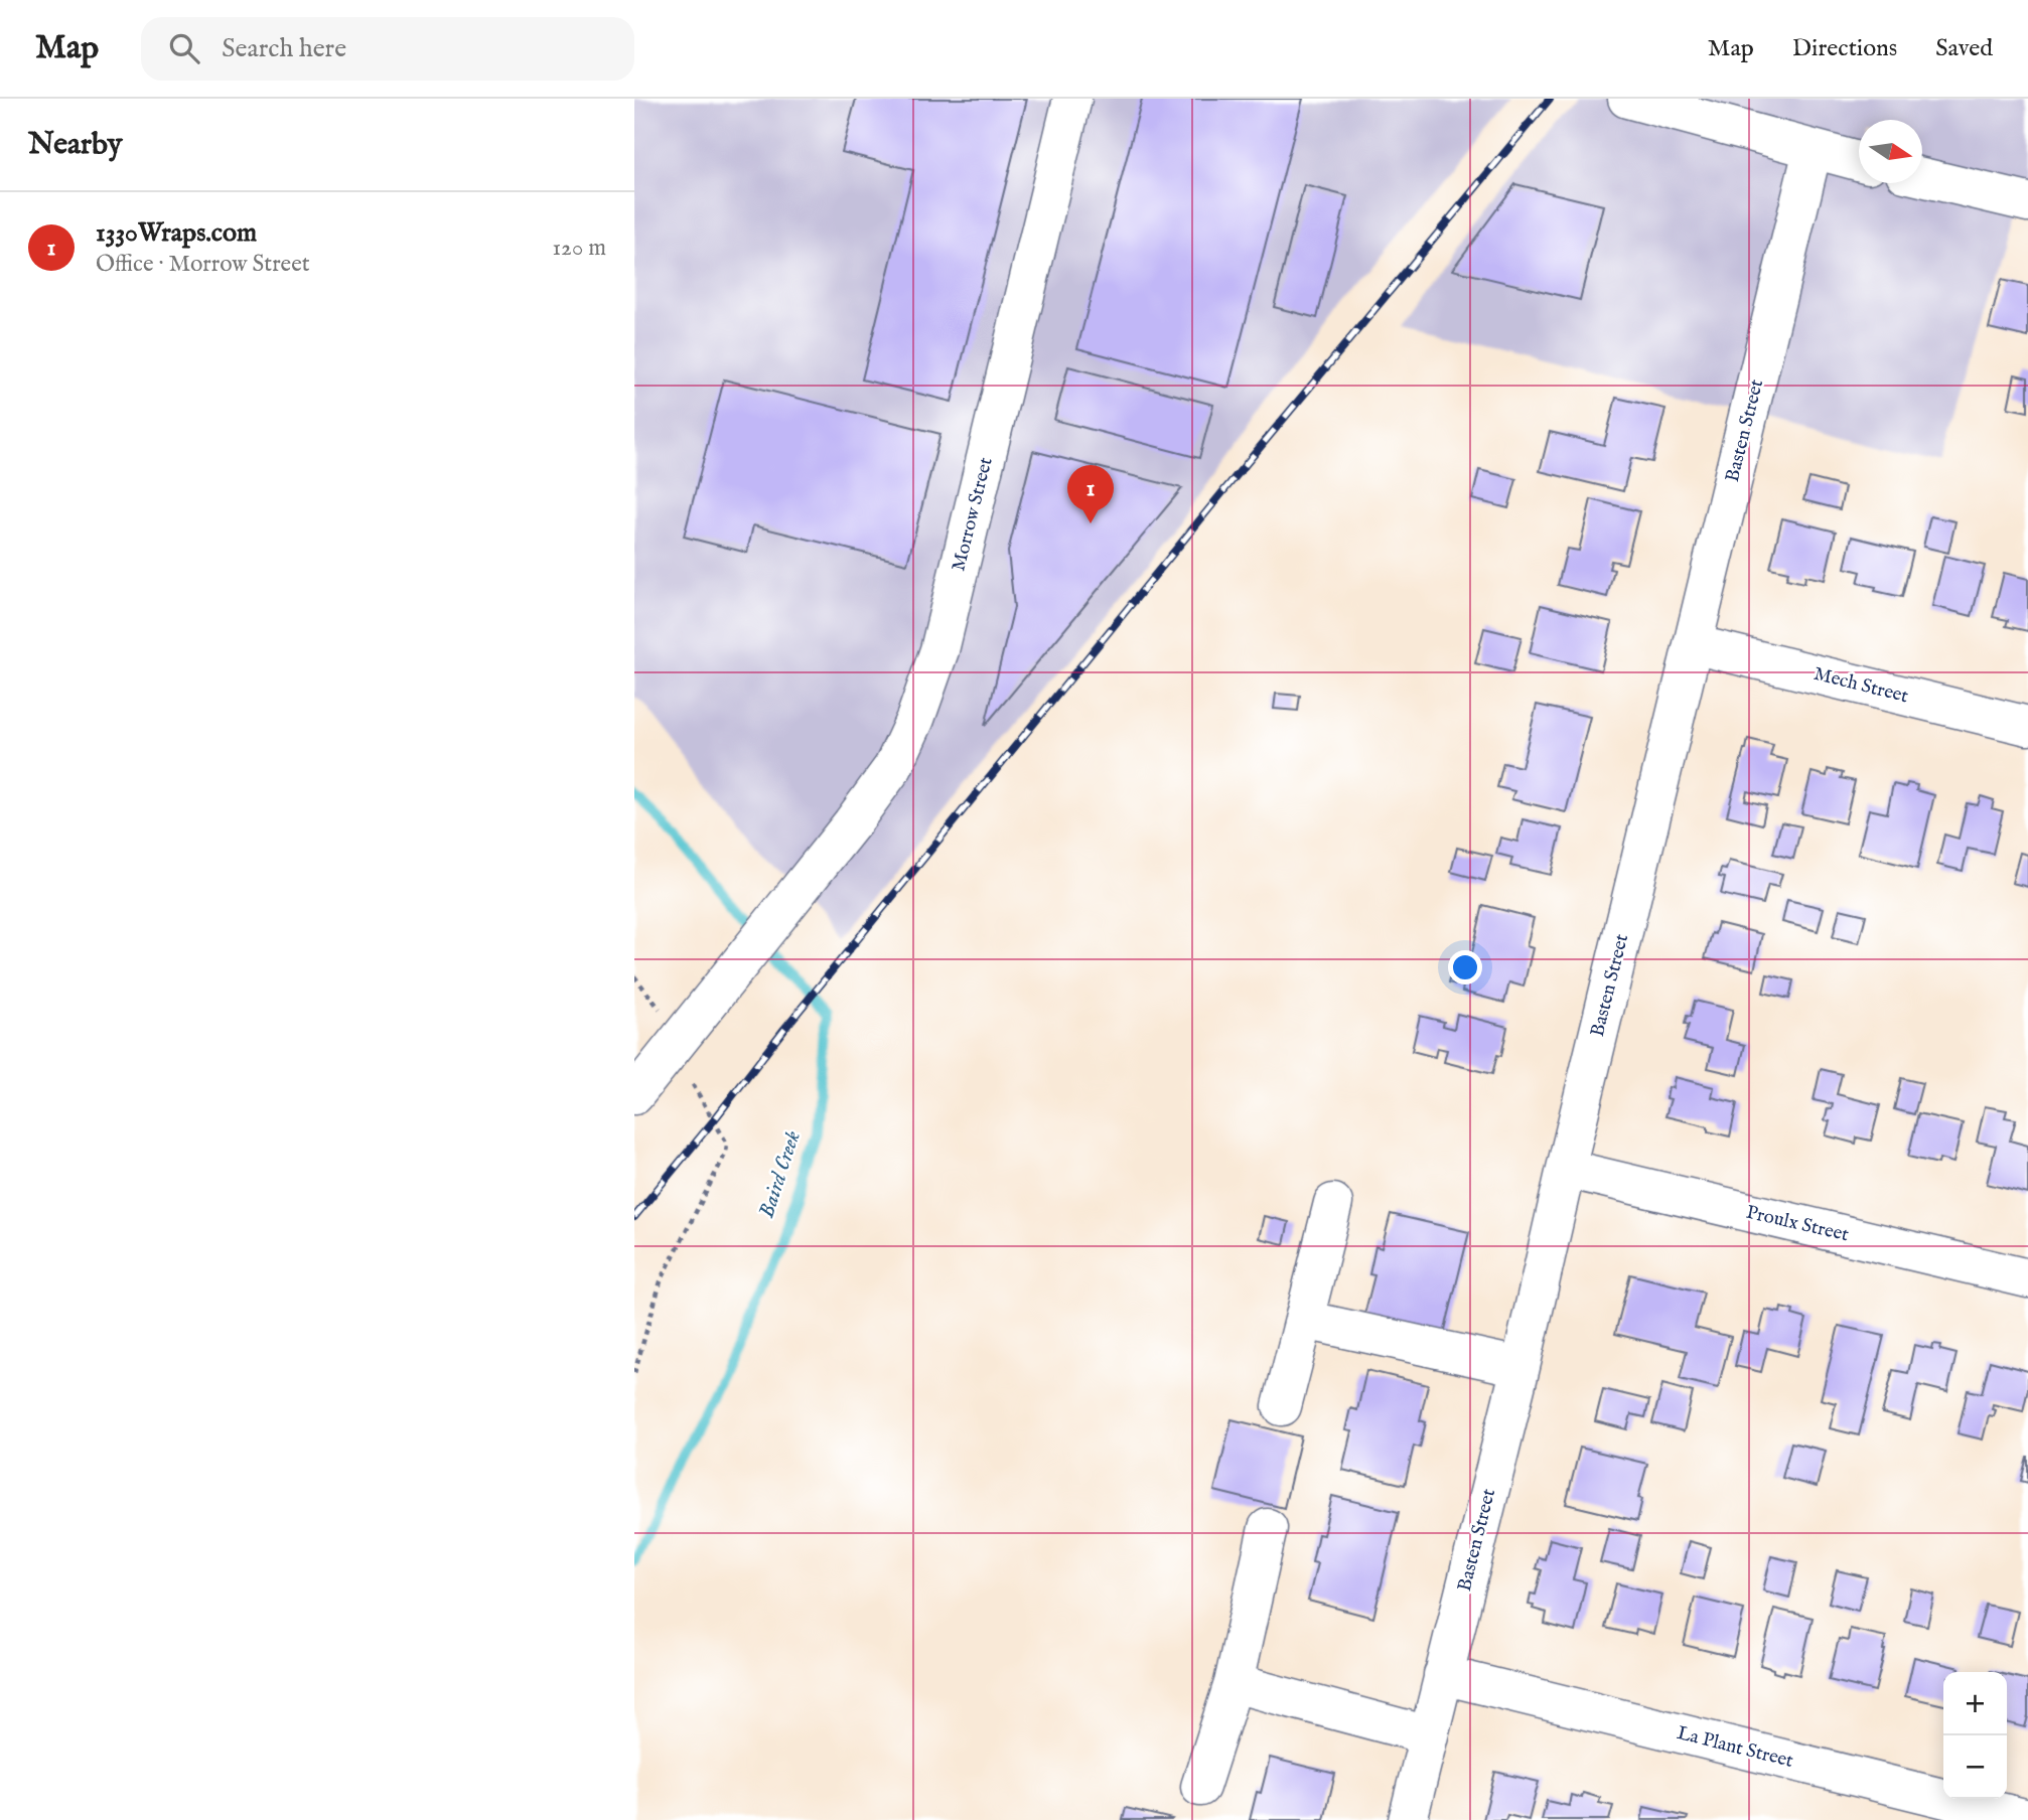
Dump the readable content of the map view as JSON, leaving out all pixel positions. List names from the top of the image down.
{
  "streets": {
    "street": [
      "Basten Street",
      "Morrow Street",
      "Mech Street",
      "Proulx Street",
      "La Plant Street"
    ]
  },
  "crossings": [
    ["Basten Street", "Mech Street"],
    ["Basten Street", "Proulx Street"],
    ["Basten Street", "La Plant Street"]
  ],
  "water": ["Baird Creek"],
  "north": "right",
  "page": {
    "header": "Map",
    "search": "Search here",
    "nav": ["Map", "Directions", "Saved"],
    "heading": "Nearby",
    "list": [
      {
        "mark": "1",
        "name": "1330Wraps.com",
        "note": "Office · Morrow Street",
        "value": "120 m"
      }
    ],
    "pins": "1",
    "map_buttons": ["+", "−"]
  }
}
